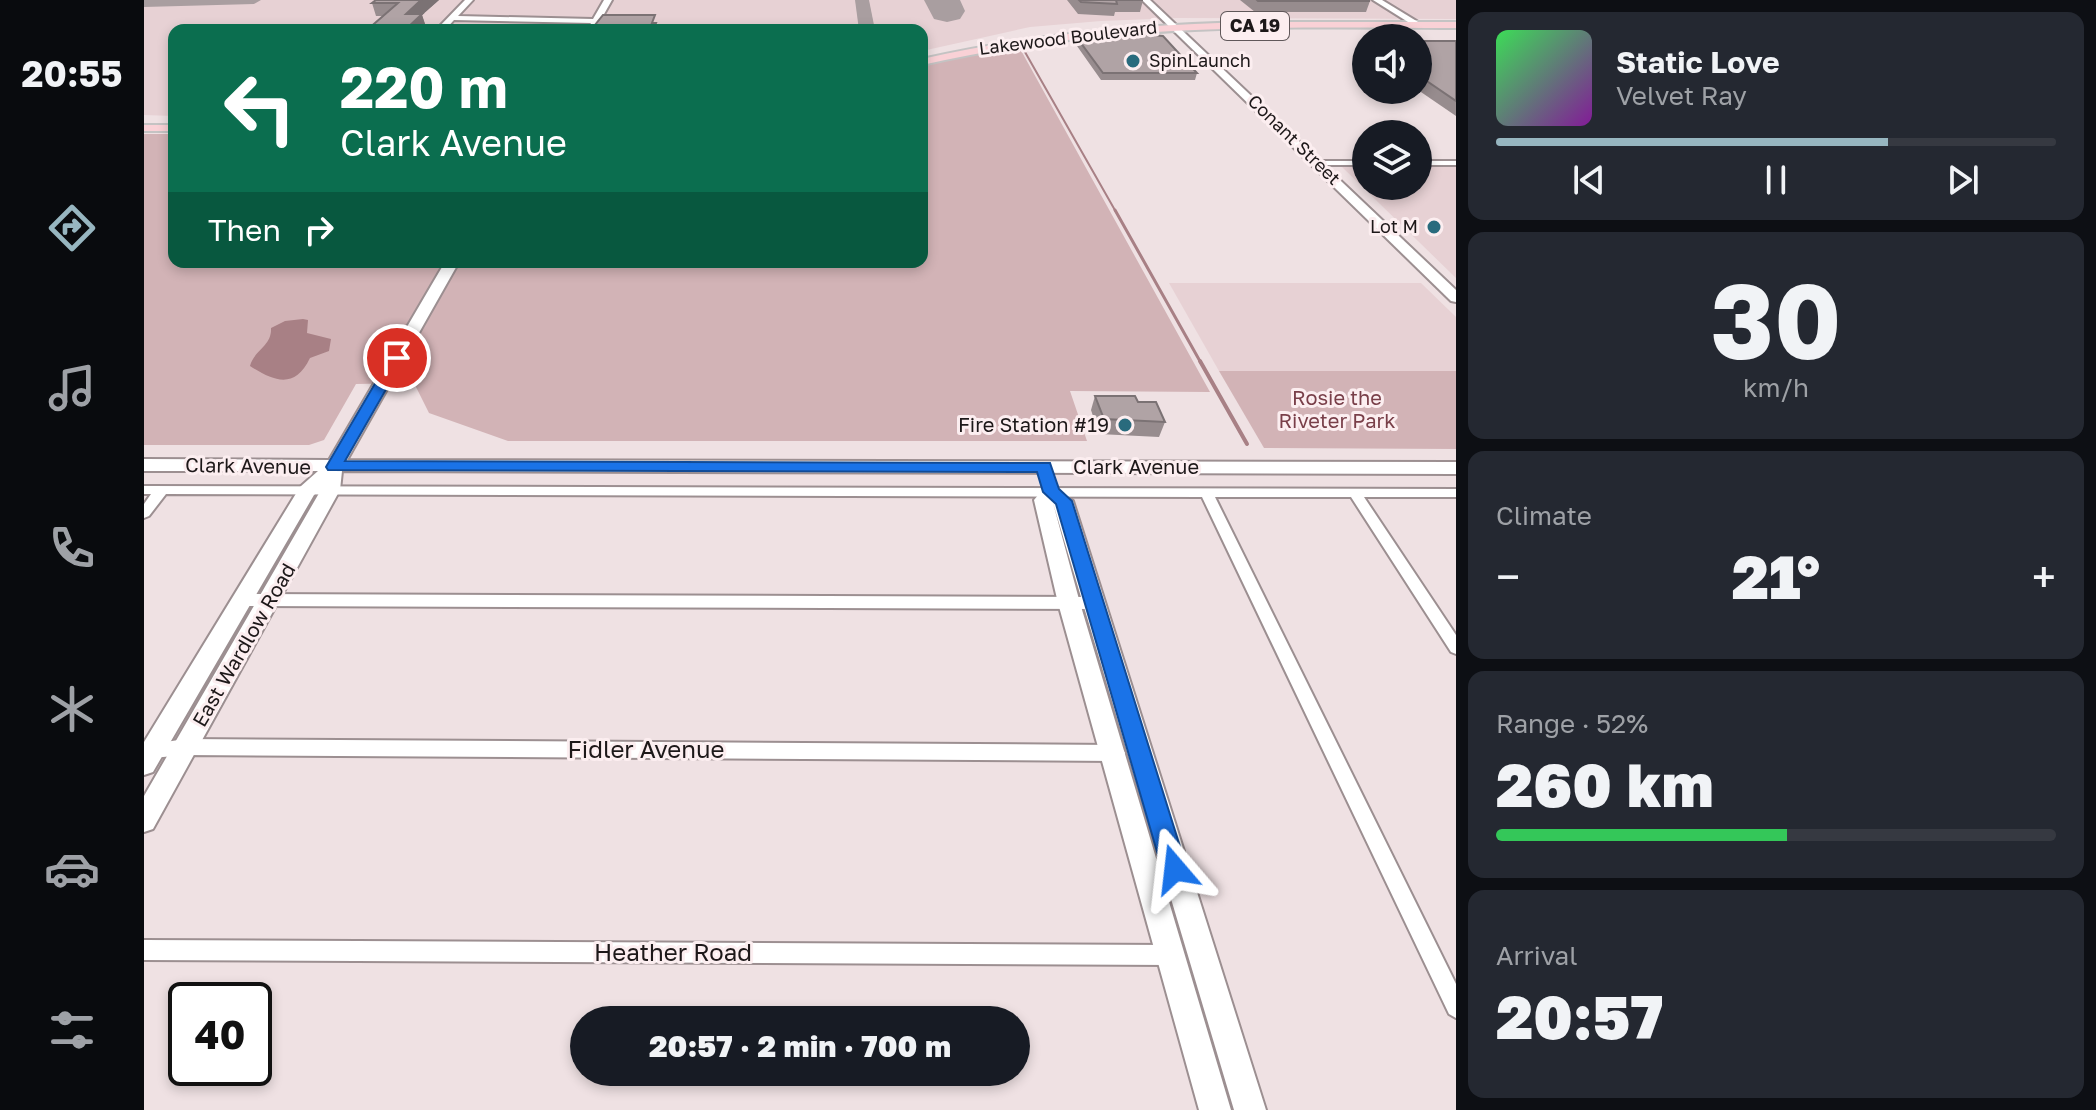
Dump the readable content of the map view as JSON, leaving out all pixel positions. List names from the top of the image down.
{
  "streets": {
    "main road": ["CA 19", "Lakewood Boulevard"],
    "street": [
      "Conant Street",
      "Clark Avenue",
      "East Wardlow Road",
      "Fidler Avenue",
      "Heather Road"
    ]
  },
  "crossings": [
    ["Lakewood Boulevard", "Conant Street"],
    ["Clark Avenue", "East Wardlow Road"],
    ["East Wardlow Road", "Fidler Avenue"]
  ],
  "parks": ["Rosie the Riveter Park"],
  "places": ["SpinLaunch", "Lot M", "Fire Station #19"],
  "page": {
    "tabs": "20:55",
    "turn": ["220 m", "Clark Avenue"],
    "song": ["Static Love", "Velvet Ray"],
    "then": "Then",
    "tile": [
      ["30", "km/h"],
      "Climate",
      ["Range · 52%", "260 km"],
      ["Arrival", "20:57"]
    ],
    "heat": ["−", "21°", "+"],
    "limit": "40",
    "trip": "20:57 · 2 min · 700 m"
  }
}
